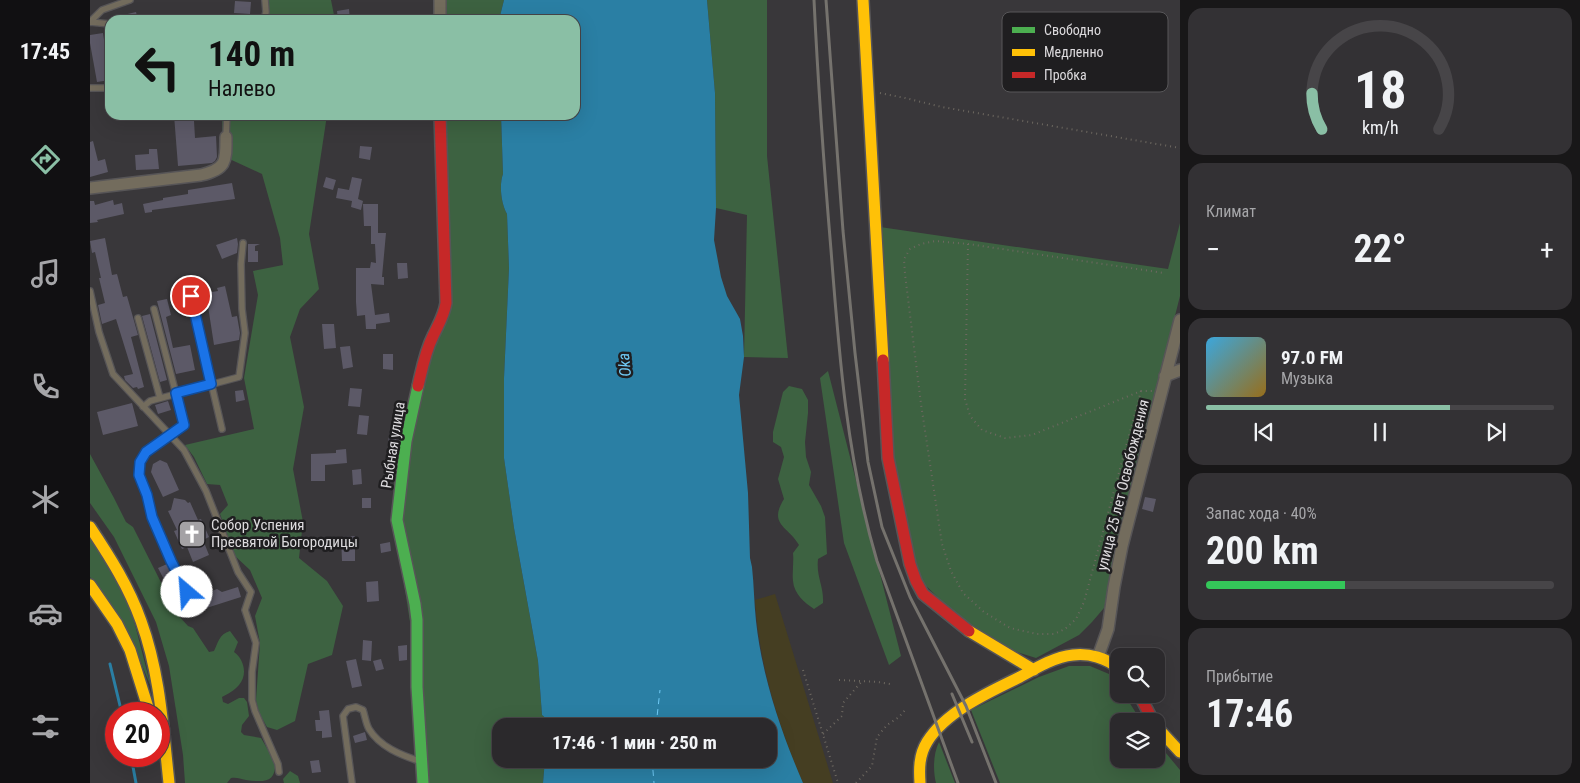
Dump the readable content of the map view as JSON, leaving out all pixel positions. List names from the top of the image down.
{
  "streets": {
    "street": ["Рыбная улица", "улица 25 лет Освобождения"]
  },
  "water": ["Oka"],
  "places": {
    "church": ["Собор Успения Пресвятой Богородицы"]
  },
  "legend": ["Свободно", "Медленно", "Пробка"],
  "page": {
    "tabs": "17:45",
    "turn": ["140 m", "Налево"],
    "tile": [
      "Климат",
      ["Запас хода · 40%", "200 km"],
      ["Прибытие", "17:46"]
    ],
    "heat": ["−", "22°", "+"],
    "song": ["97.0 FM", "Музыка"],
    "limit": "20",
    "trip": "17:46 · 1 мин · 250 m",
    "gauge": ["18", "km/h"]
  }
}
